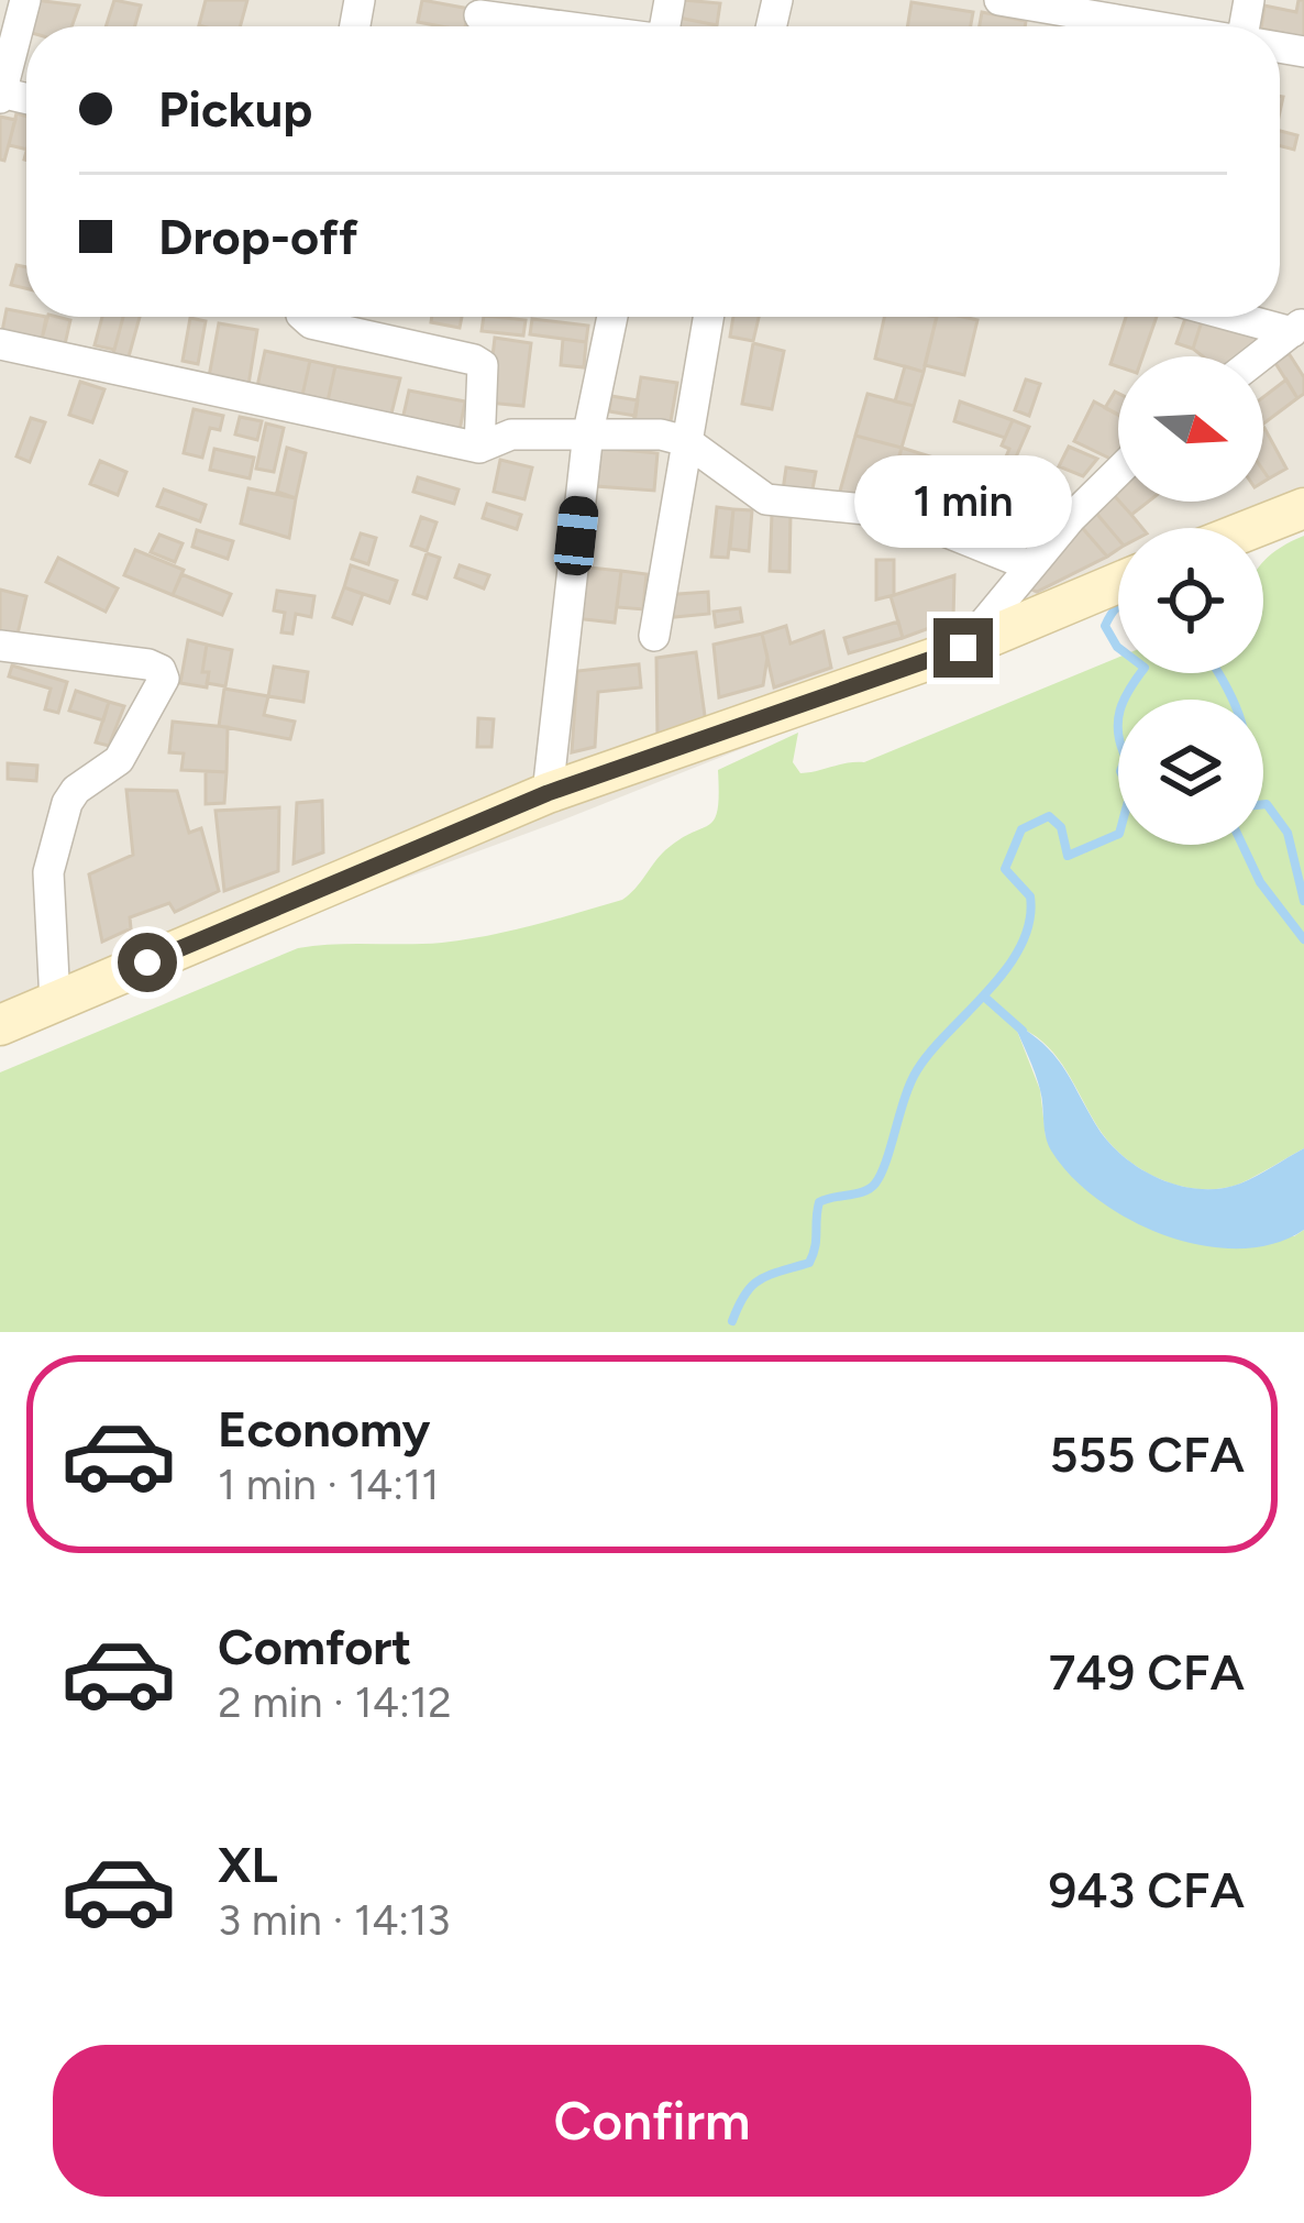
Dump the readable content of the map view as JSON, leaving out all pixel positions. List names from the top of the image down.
{
  "north": "right",
  "page": {
    "banner": ["Pickup", "Drop-off"],
    "bubble": "1 min",
    "list": [
      {
        "name": "Economy",
        "note": "1 min · 14:11",
        "value": "555 CFA"
      },
      {
        "name": "Comfort",
        "note": "2 min · 14:12",
        "value": "749 CFA"
      },
      {
        "name": "XL",
        "note": "3 min · 14:13",
        "value": "943 CFA"
      }
    ],
    "buttons": "Confirm"
  }
}
